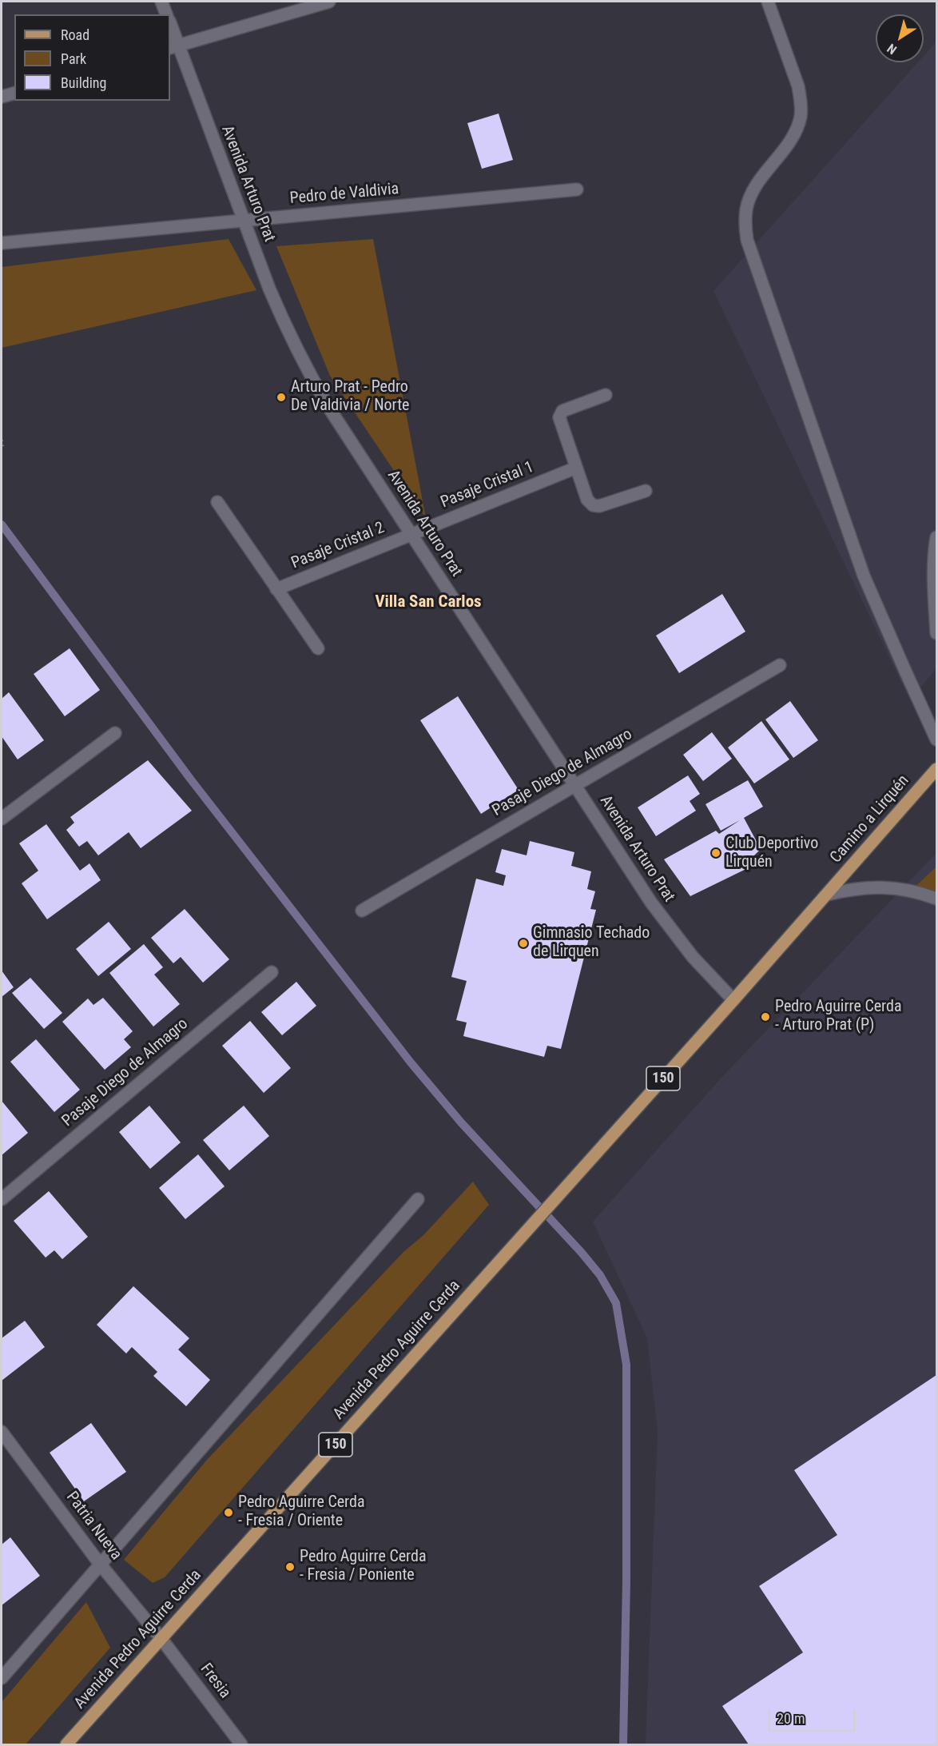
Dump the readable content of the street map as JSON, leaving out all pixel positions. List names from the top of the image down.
{
  "streets": {
    "main road": ["Camino a Lirquén", "150", "Avenida Pedro Aguirre Cerda"],
    "street": [
      "Avenida Arturo Prat",
      "Pedro de Valdivia",
      "Pasaje Cristal 1",
      "Pasaje Cristal 2",
      "Pasaje Diego de Almagro",
      "Patria Nueva",
      "Fresia"
    ]
  },
  "crossings": [
    ["Avenida Arturo Prat", "Pedro de Valdivia"],
    ["Avenida Arturo Prat", "Pasaje Cristal 1"],
    ["Avenida Arturo Prat", "Pasaje Cristal 2"],
    ["Avenida Arturo Prat", "Pasaje Diego de Almagro"],
    ["Avenida Arturo Prat", "Camino a Lirquén"],
    ["Avenida Arturo Prat", "Avenida Pedro Aguirre Cerda"],
    ["Pasaje Cristal 1", "Pasaje Cristal 2"],
    ["Camino a Lirquén", "Avenida Pedro Aguirre Cerda"],
    ["Avenida Pedro Aguirre Cerda", "Patria Nueva"],
    ["Avenida Pedro Aguirre Cerda", "Fresia"],
    ["Patria Nueva", "Fresia"]
  ],
  "districts": ["Villa San Carlos"],
  "places": [
    "Arturo Prat - Pedro De Valdivia / Norte",
    "Club Deportivo Lirquén",
    "Gimnasio Techado de Lirquen",
    "Pedro Aguirre Cerda - Arturo Prat (P)",
    "Pedro Aguirre Cerda - Fresia / Oriente",
    "Pedro Aguirre Cerda - Fresia / Poniente"
  ],
  "legend": ["Road", "Park", "Building"],
  "scale_bar": "20 m",
  "north": "bottom left"
}
